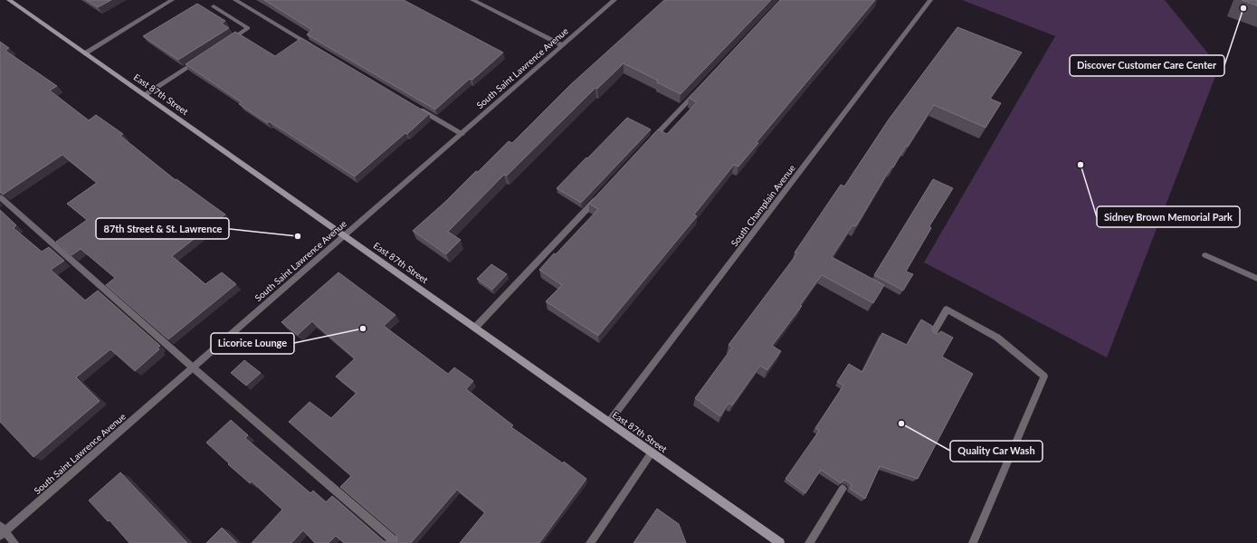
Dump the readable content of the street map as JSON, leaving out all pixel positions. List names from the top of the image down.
{
  "streets": {
    "main road": ["East 87th Street"],
    "street": ["South Saint Lawrence Avenue", "South Champlain Avenue"]
  },
  "crossings": [
    ["South Saint Lawrence Avenue", "East 87th Street"],
    ["East 87th Street", "South Champlain Avenue"]
  ],
  "places": [
    "Discover Customer Care Center",
    "Sidney Brown Memorial Park",
    "87th Street & St. Lawrence",
    "Licorice Lounge",
    "Quality Car Wash"
  ]
}
